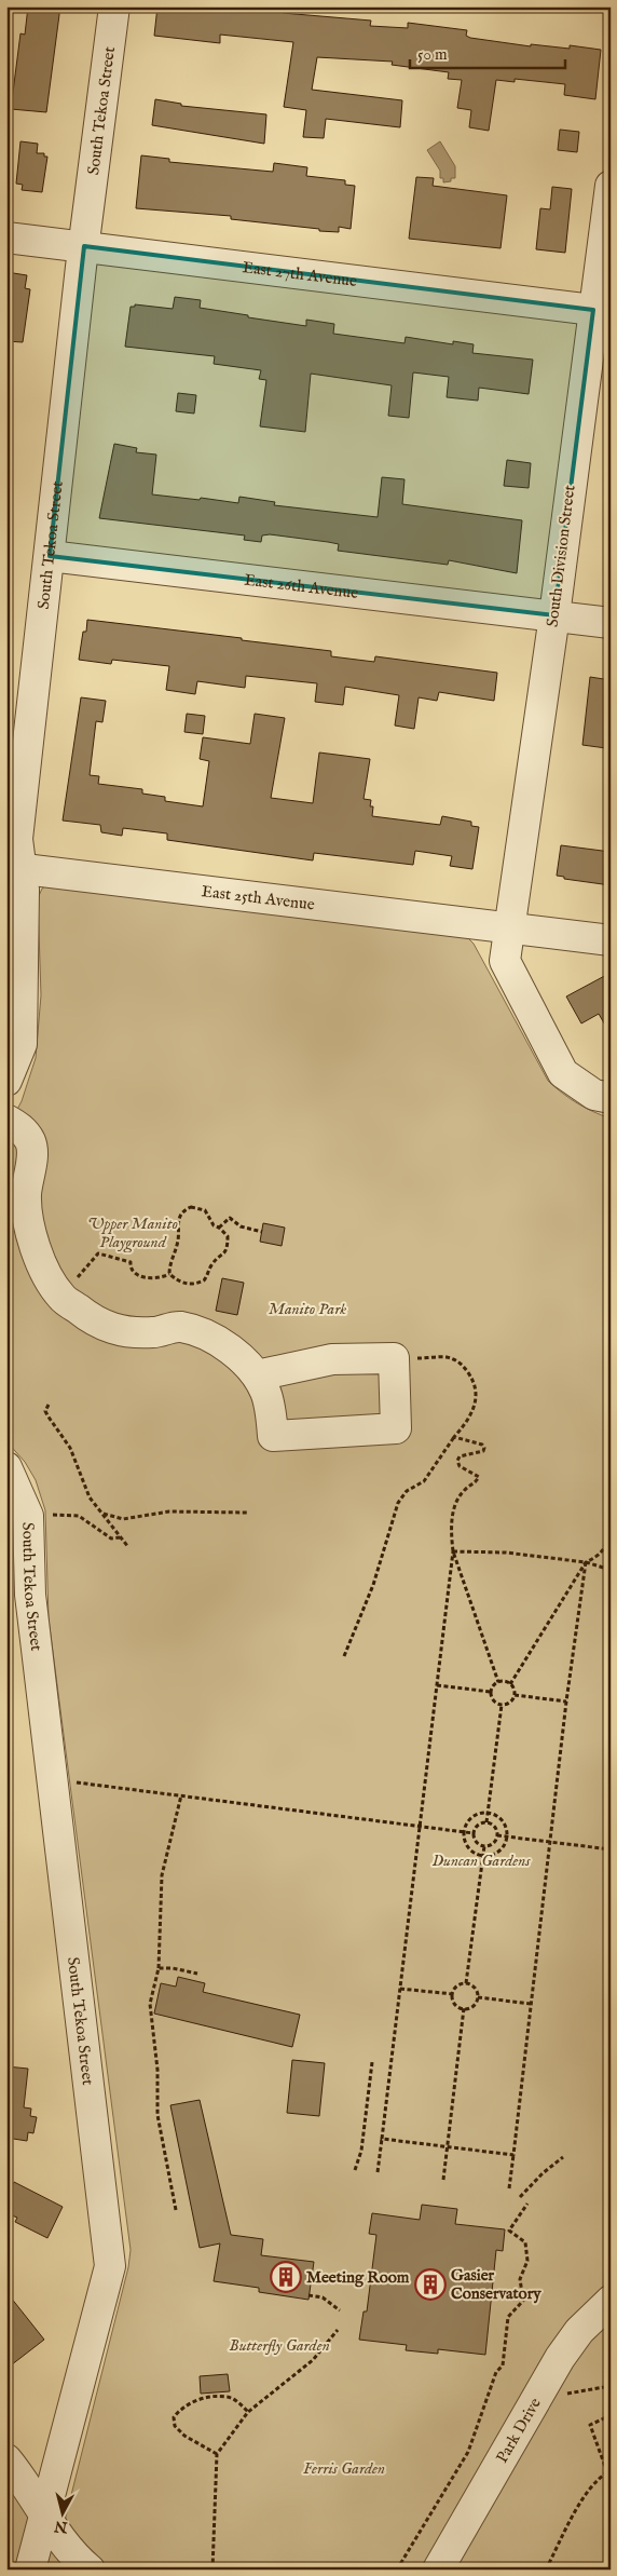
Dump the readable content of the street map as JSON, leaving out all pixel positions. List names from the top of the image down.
{
  "streets": {
    "street": [
      "South Tekoa Street",
      "East 27th Avenue",
      "South Division Street",
      "East 26th Avenue",
      "East 25th Avenue",
      "Park Drive"
    ]
  },
  "crossings": [
    ["South Tekoa Street", "East 27th Avenue"],
    ["South Tekoa Street", "East 26th Avenue"],
    ["South Tekoa Street", "East 25th Avenue"],
    ["East 27th Avenue", "South Division Street"],
    ["South Division Street", "East 26th Avenue"],
    ["South Division Street", "East 25th Avenue"]
  ],
  "parks": [
    "Upper Manito Playground",
    "Manito Park",
    "Duncan Gardens",
    "Butterfly Garden",
    "Ferris Garden"
  ],
  "places": {
    "building": ["Meeting Room", "Gasier Conservatory"]
  },
  "scale_bar": "50 m",
  "north": "bottom"
}
